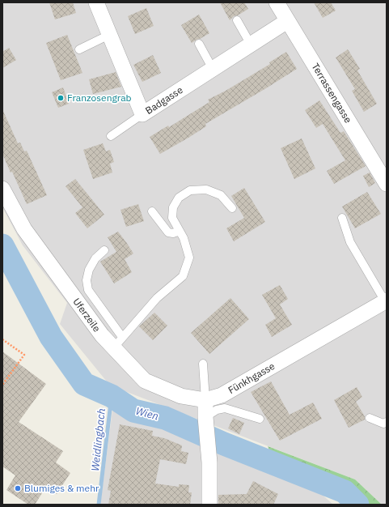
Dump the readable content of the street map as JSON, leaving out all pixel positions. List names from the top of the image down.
{
  "streets": {
    "street": [
      "Terrassengasse",
      "Badgasse",
      "Uferzeile",
      "Fünkhgasse"
    ]
  },
  "crossings": [
    ["Terrassengasse", "Badgasse"],
    ["Uferzeile", "Fünkhgasse"]
  ],
  "water": ["Wien", "Weidlingbach"],
  "places": ["Franzosengrab", "Blumiges & mehr"]
}
